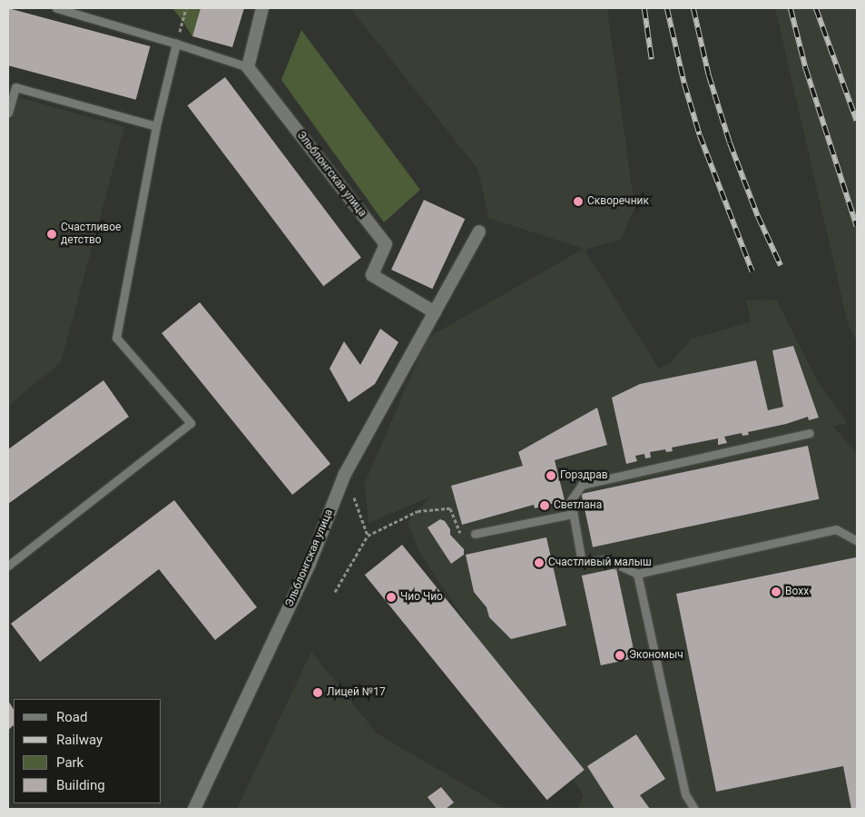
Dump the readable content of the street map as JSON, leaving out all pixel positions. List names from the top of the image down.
{
  "streets": {
    "street": ["Эльблонгская улица"]
  },
  "places": [
    "Скворечник",
    "Счастливое детство",
    "Горздрав",
    "Светлана",
    "Счастливый малыш",
    "Boxx",
    "Чио Чио",
    "Экономыч",
    "Лицей №17"
  ],
  "legend": [
    "Road",
    "Railway",
    "Park",
    "Building"
  ]
}
